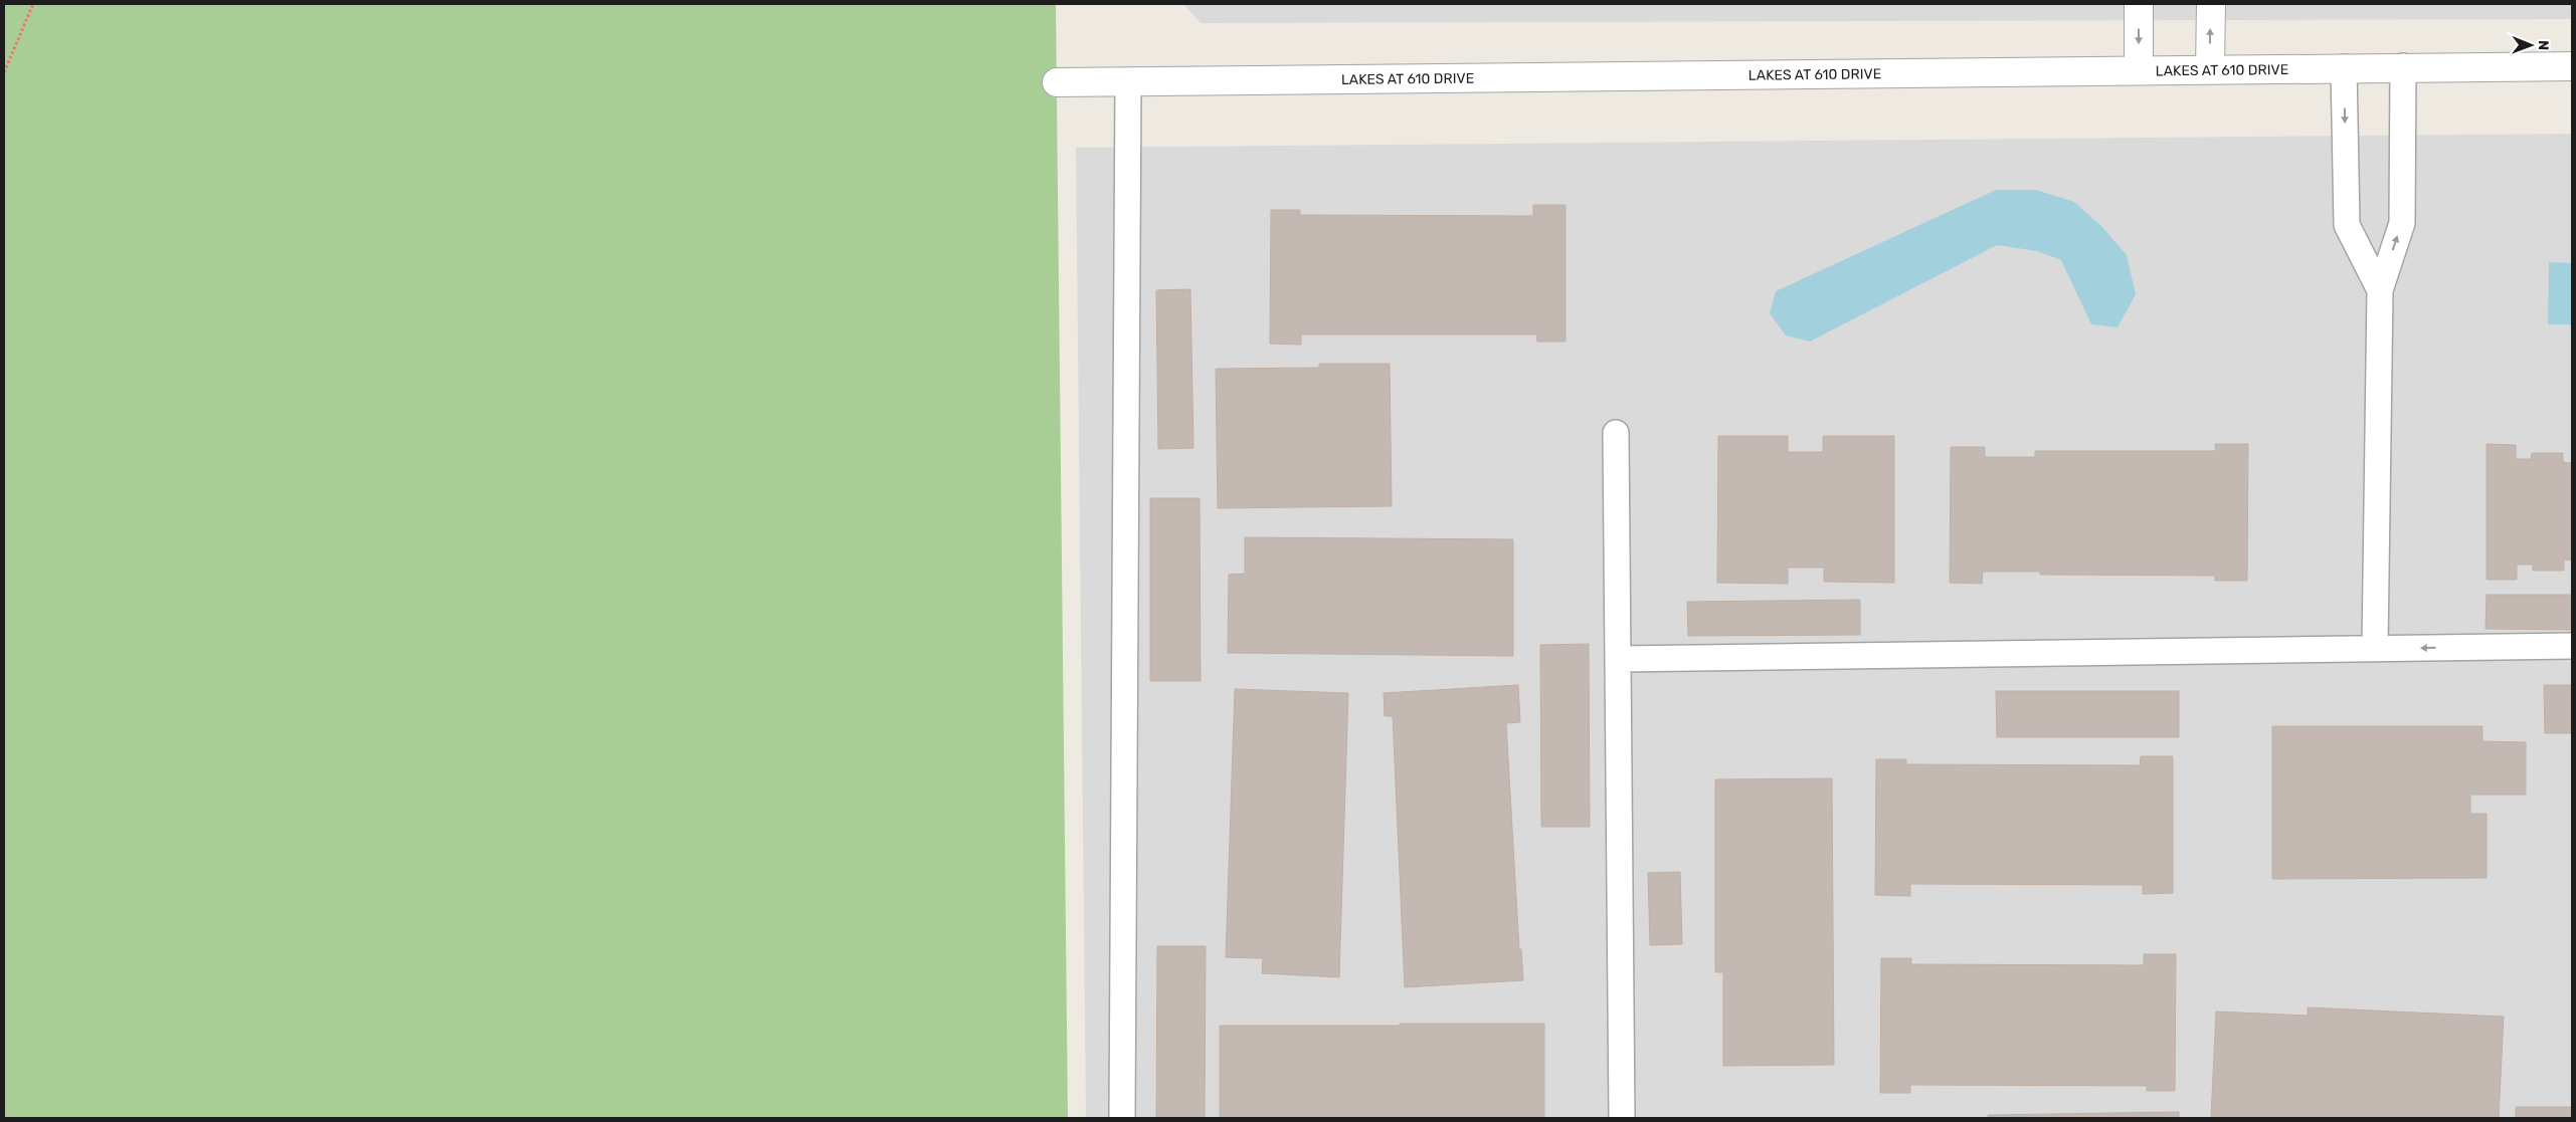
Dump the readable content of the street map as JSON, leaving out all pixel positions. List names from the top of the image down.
{
  "streets": {
    "street": ["LAKES AT 610 DRIVE"]
  },
  "north": "right"
}
